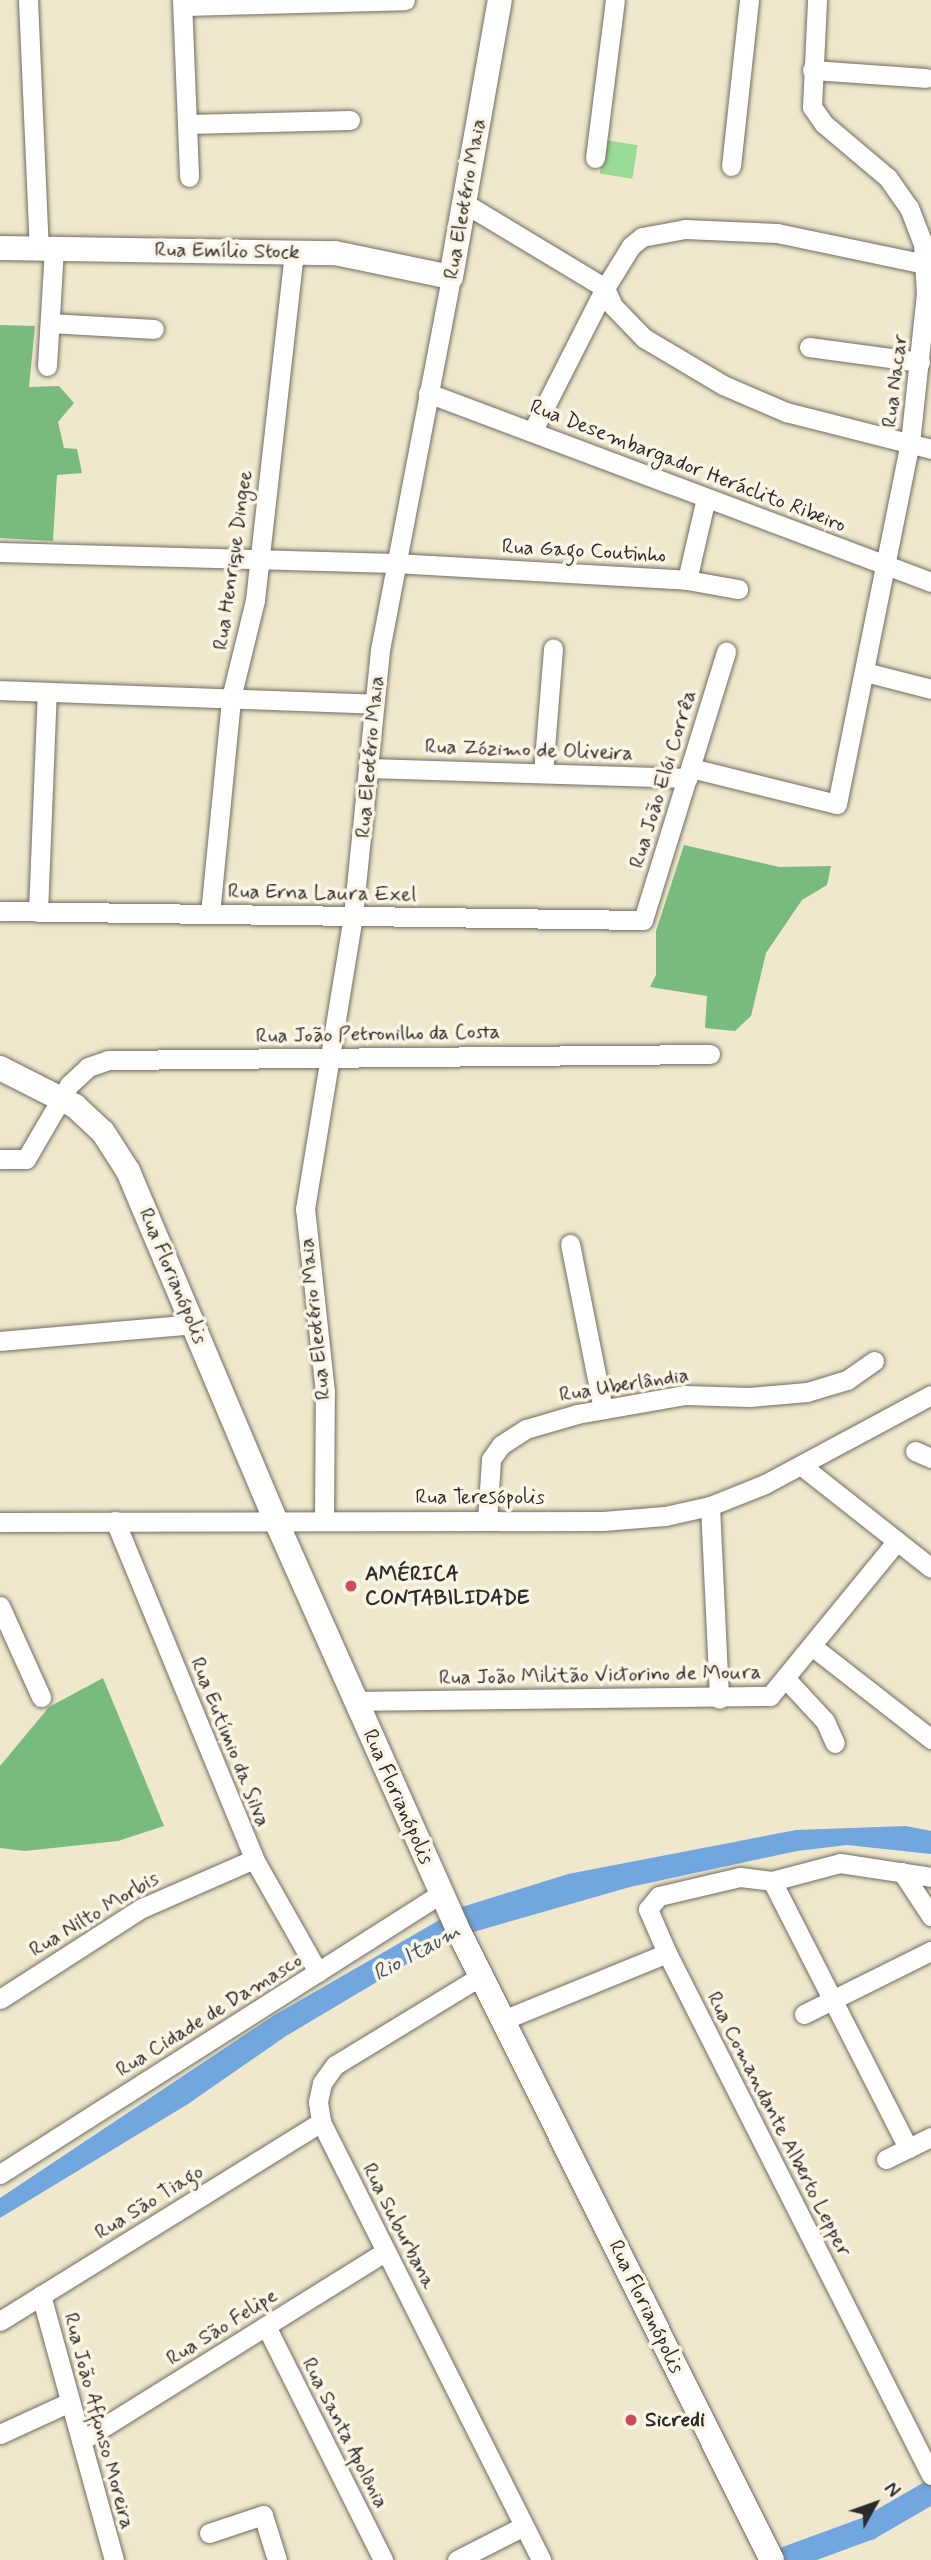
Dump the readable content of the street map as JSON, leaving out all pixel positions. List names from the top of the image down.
{
  "streets": {
    "main road": ["Rua Eleotério Maia", "Rua Emílio Stock", "Rua Florianópolis"],
    "street": [
      "Rua Nacar",
      "Rua Desembargador Heráclito Ribeiro",
      "Rua Gago Coutinho",
      "Rua Henrique Dingee",
      "Rua Zózimo de Oliveira",
      "Rua João Elói Corrêa",
      "Rua Erna Laura Exel",
      "Rua João Petronilho da Costa",
      "Rua Uberlândia",
      "Rua Teresópolis",
      "Rua João Militão Victorino de Moura",
      "Rua Eutímio da Silva",
      "Rua Nilto Morbis",
      "Rua Cidade de Damasco",
      "Rua Comandante Alberto Lepper",
      "Rua São Tiago",
      "Rua Suburbana",
      "Rua São Felipe",
      "Rua João Affonso Moreira",
      "Rua Santa Apolônia"
    ]
  },
  "crossings": [
    ["Rua Eleotério Maia", "Rua Emílio Stock"],
    ["Rua Eleotério Maia", "Rua Desembargador Heráclito Ribeiro"],
    ["Rua Eleotério Maia", "Rua Gago Coutinho"],
    ["Rua Eleotério Maia", "Rua Zózimo de Oliveira"],
    ["Rua Eleotério Maia", "Rua Erna Laura Exel"],
    ["Rua Eleotério Maia", "Rua João Petronilho da Costa"],
    ["Rua Eleotério Maia", "Rua Teresópolis"],
    ["Rua Emílio Stock", "Rua Henrique Dingee"],
    ["Rua Nacar", "Rua Desembargador Heráclito Ribeiro"],
    ["Rua Nacar", "Rua Zózimo de Oliveira"],
    ["Rua Desembargador Heráclito Ribeiro", "Rua Gago Coutinho"],
    ["Rua Gago Coutinho", "Rua Henrique Dingee"],
    ["Rua Henrique Dingee", "Rua Erna Laura Exel"],
    ["Rua Zózimo de Oliveira", "Rua João Elói Corrêa"],
    ["Rua João Elói Corrêa", "Rua Erna Laura Exel"],
    ["Rua João Petronilho da Costa", "Rua Florianópolis"],
    ["Rua Florianópolis", "Rua Teresópolis"],
    ["Rua Florianópolis", "Rua João Militão Victorino de Moura"],
    ["Rua Florianópolis", "Rua Cidade de Damasco"],
    ["Rua Florianópolis", "Rua Suburbana"],
    ["Rua Uberlândia", "Rua Teresópolis"],
    ["Rua Teresópolis", "Rua Eutímio da Silva"],
    ["Rua Eutímio da Silva", "Rua Nilto Morbis"],
    ["Rua Eutímio da Silva", "Rua Cidade de Damasco"],
    ["Rua São Tiago", "Rua Suburbana"],
    ["Rua São Tiago", "Rua João Affonso Moreira"],
    ["Rua Suburbana", "Rua São Felipe"],
    ["Rua São Felipe", "Rua João Affonso Moreira"],
    ["Rua São Felipe", "Rua Santa Apolônia"]
  ],
  "water": ["Rio Itaum"],
  "places": ["AMÉRICA CONTABILIDADE", "Sicredi"],
  "north": "top right"
}
